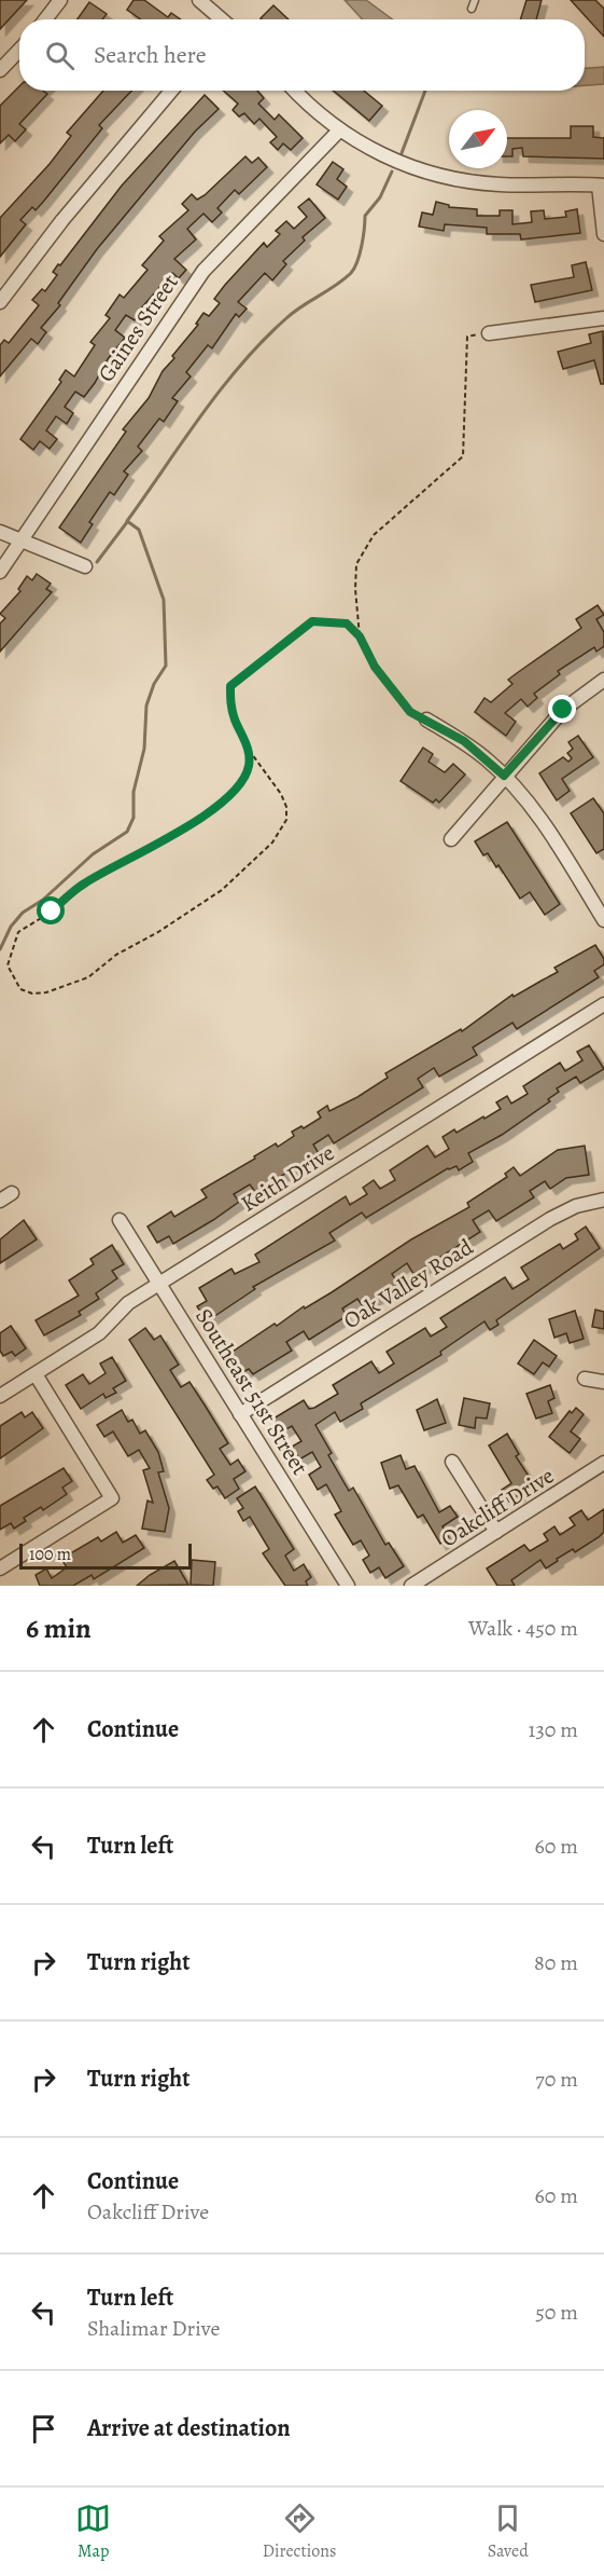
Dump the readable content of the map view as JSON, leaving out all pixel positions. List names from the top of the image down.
{
  "streets": {
    "street": [
      "Gaines Street",
      "Keith Drive",
      "Oak Valley Road",
      "Southeast 51st Street",
      "Oakcliff Drive"
    ]
  },
  "crossings": [
    ["Keith Drive", "Southeast 51st Street"],
    ["Oak Valley Road", "Southeast 51st Street"]
  ],
  "scale_bar": "100 m",
  "north": "top right",
  "page": {
    "search": "Search here",
    "scale": "100 m",
    "heading": ["6 min", "Walk · 450 m"],
    "list": [
      ["Continue", "130 m"],
      ["Turn left", "60 m"],
      ["Turn right", "80 m"],
      ["Turn right", "70 m"],
      ["Continue", "Oakcliff Drive", "60 m"],
      ["Turn left", "Shalimar Drive", "50 m"],
      "Arrive at destination"
    ],
    "nav": ["Map", "Directions", "Saved"]
  }
}
